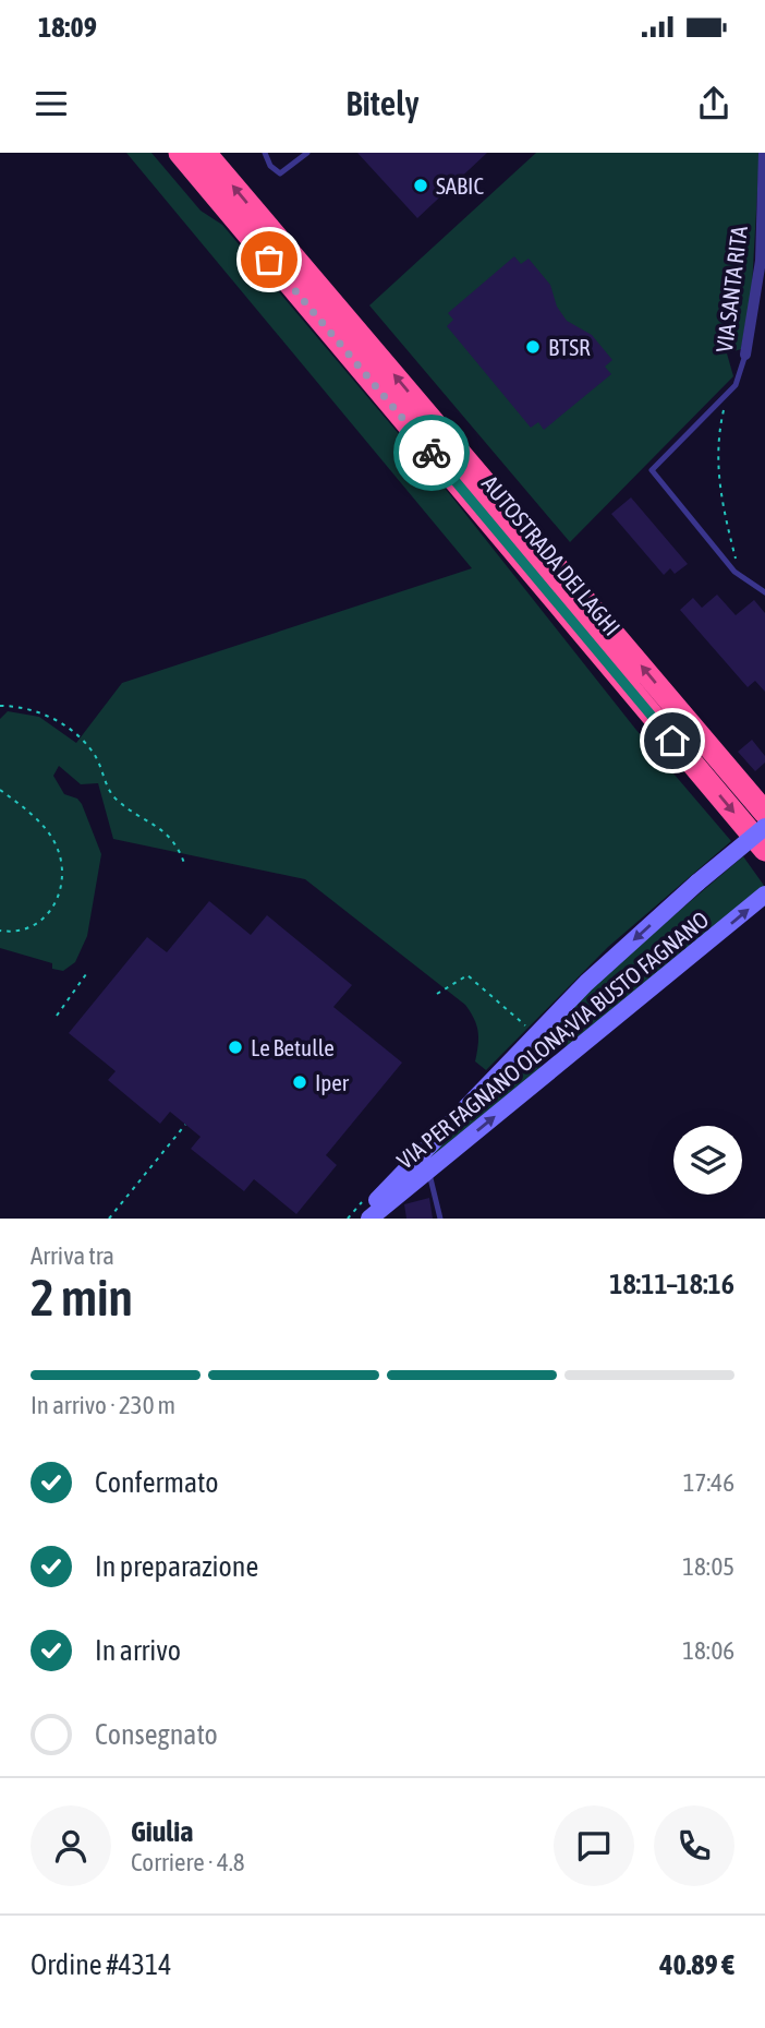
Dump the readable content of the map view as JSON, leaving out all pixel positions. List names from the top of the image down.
{
  "streets": {
    "highway": ["AUTOSTRADA DEI LAGHI"],
    "main road": ["VIA PER FAGNANO OLONA;VIA BUSTO FAGNANO"],
    "street": ["VIA SANTA RITA"]
  },
  "places": [
    "SABIC",
    "BTSR",
    "Le Betulle",
    "Iper"
  ],
  "page": {
    "status": "18:09",
    "header": "Bitely",
    "heading": ["2 min", "Arriva tra", "18:11–18:16"],
    "panel": [
      "Giulia",
      "Corriere · 4.8",
      "Ordine #4314",
      "40.89 €"
    ],
    "bar": "In arrivo · 230 m",
    "list": [
      ["Confermato", "17:46"],
      ["In preparazione", "18:05"],
      ["In arrivo", "18:06"],
      "Consegnato"
    ]
  }
}
